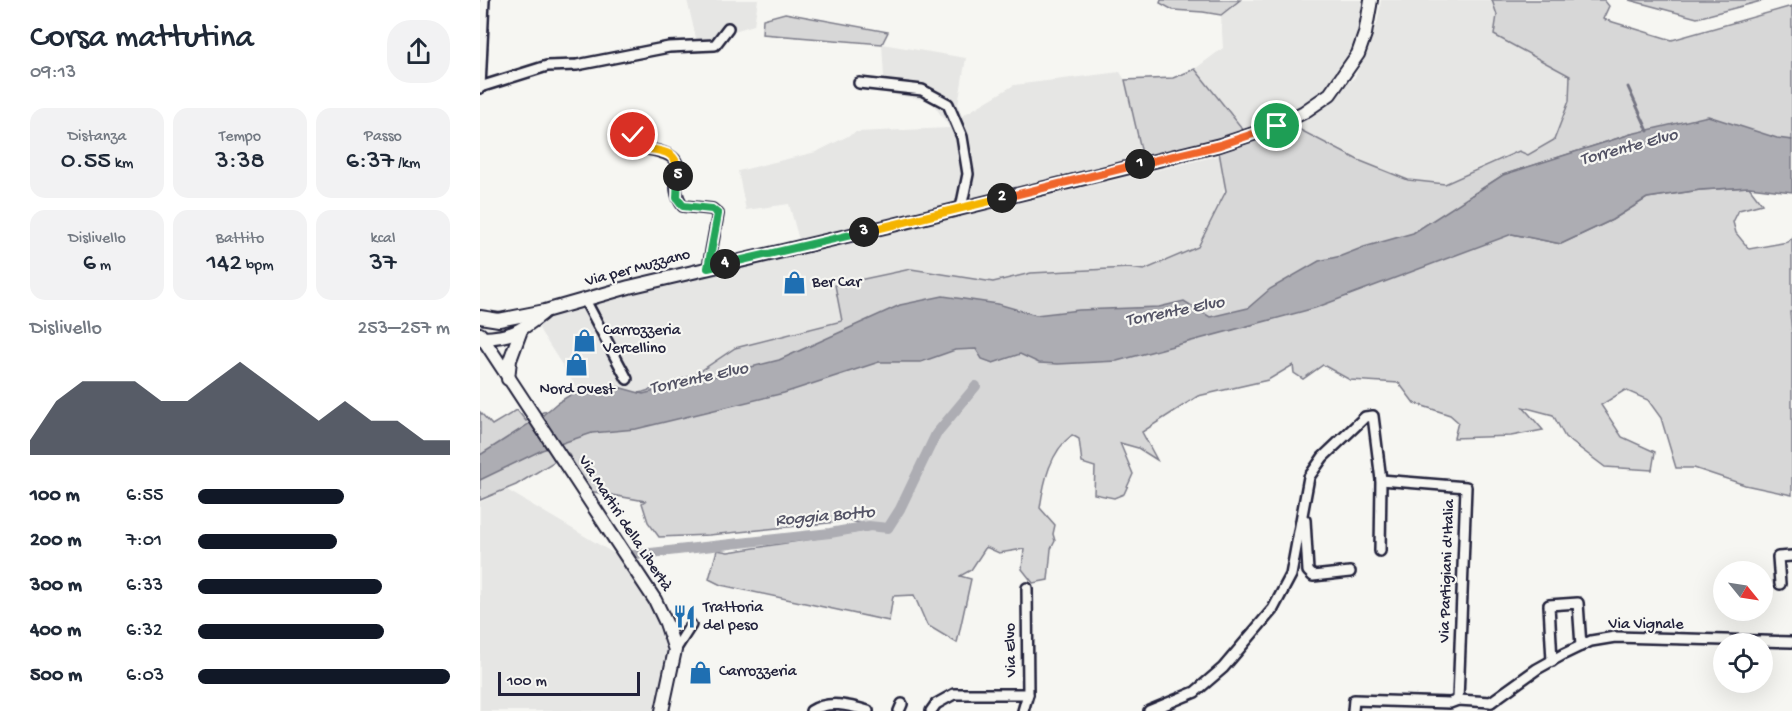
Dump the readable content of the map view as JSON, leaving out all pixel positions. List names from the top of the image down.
{
  "streets": {
    "street": [
      "Via per Muzzano",
      "Via Martiri della Libertà",
      "Via Partigiani d'Italia",
      "Via Vignale",
      "Via Elvo"
    ]
  },
  "water": ["Torrente Elvo", "Roggia Botto"],
  "places": {
    "shop": [
      "Ber Car",
      "Carrozzeria Vercellino",
      "Nord Ovest",
      "Carrozzeria"
    ],
    "restaurant": ["Trattoria del peso"]
  },
  "scale_bar": "100 m",
  "north": "bottom right",
  "page": {
    "heading": ["Corsa mattutina", "09:13"],
    "stats": [
      ["Distanza", "0.55 km"],
      ["Tempo", "3:38"],
      ["Passo", "6:37 /km"],
      ["Dislivello", "6 m"],
      ["Battito", "142 bpm"],
      ["kcal", "37"]
    ],
    "pins": [
      "1",
      "5",
      "2",
      "3",
      "4"
    ],
    "chart": ["Dislivello", "253–257 m"],
    "list": [
      {
        "name": "100 m",
        "note": "6:55"
      },
      {
        "name": "200 m",
        "note": "7:01"
      },
      {
        "name": "300 m",
        "note": "6:33"
      },
      {
        "name": "400 m",
        "note": "6:32"
      },
      {
        "name": "500 m",
        "note": "6:03"
      }
    ],
    "scale": "100 m"
  }
}
